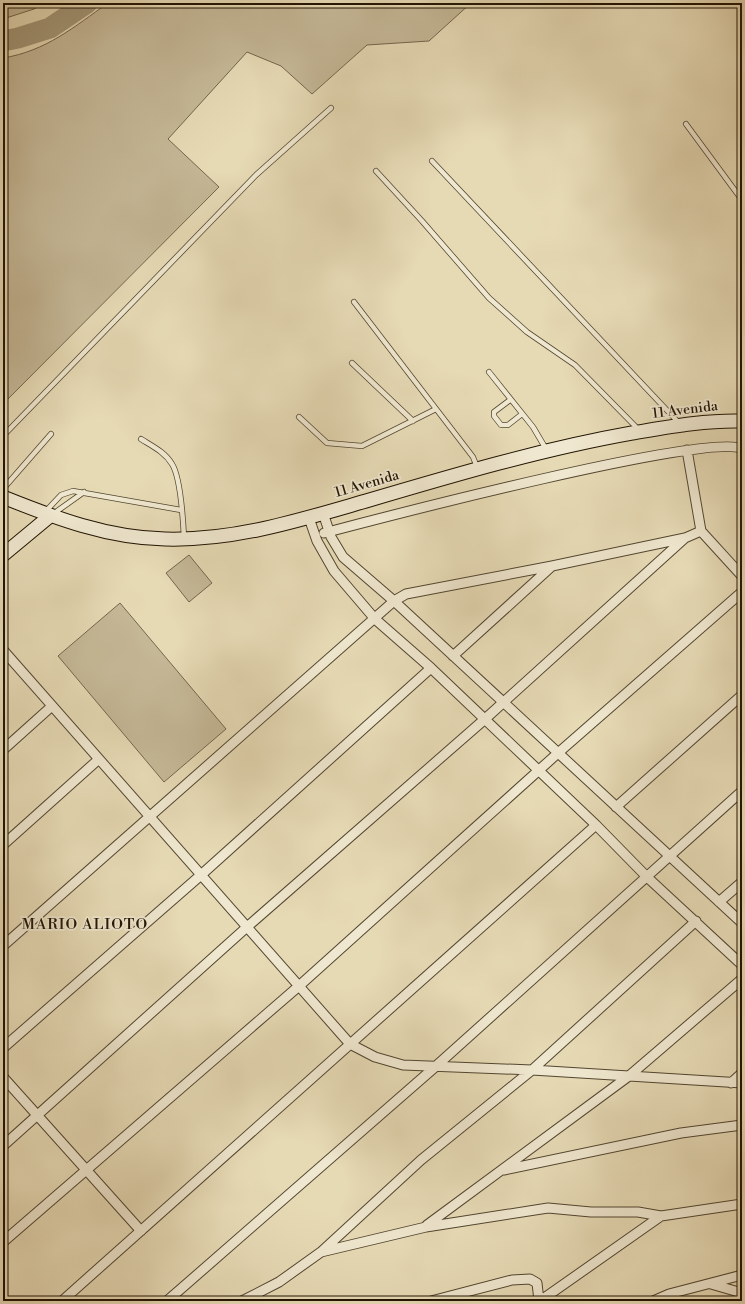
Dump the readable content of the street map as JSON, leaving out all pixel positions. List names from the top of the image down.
{
  "streets": {
    "main road": ["11 Avenida"]
  },
  "districts": ["MARIO ALIOTO"]
}
